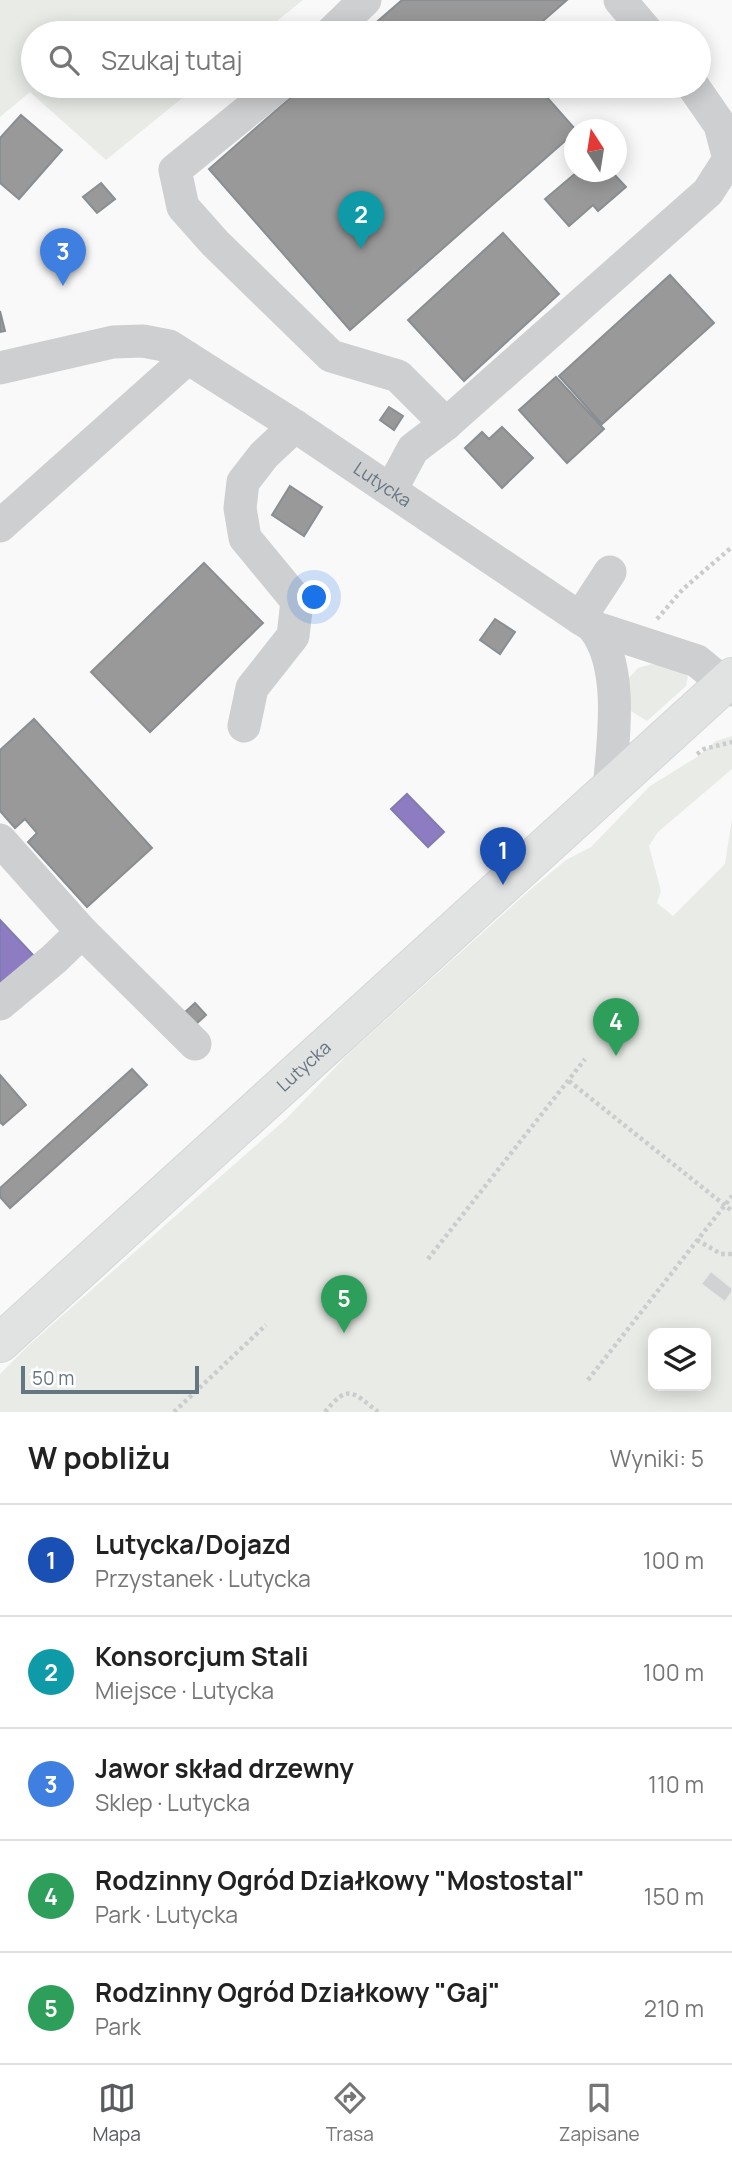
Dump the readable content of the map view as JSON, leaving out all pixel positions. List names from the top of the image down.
{
  "streets": {
    "main road": ["Lutycka"]
  },
  "scale_bar": "50 m",
  "north": "top",
  "page": {
    "search": "Szukaj tutaj",
    "pins": [
      "2",
      "3",
      "1",
      "4",
      "5"
    ],
    "scale": "50 m",
    "heading": ["W pobliżu", "Wyniki: 5"],
    "list": [
      {
        "mark": "1",
        "name": "Lutycka/Dojazd",
        "note": "Przystanek · Lutycka",
        "value": "100 m"
      },
      {
        "mark": "2",
        "name": "Konsorcjum Stali",
        "note": "Miejsce · Lutycka",
        "value": "100 m"
      },
      {
        "mark": "3",
        "name": "Jawor skład drzewny",
        "note": "Sklep · Lutycka",
        "value": "110 m"
      },
      {
        "mark": "4",
        "name": "Rodzinny Ogród Działkowy \"Mostostal\"",
        "note": "Park · Lutycka",
        "value": "150 m"
      },
      {
        "mark": "5",
        "name": "Rodzinny Ogród Działkowy \"Gaj\"",
        "note": "Park",
        "value": "210 m"
      }
    ],
    "nav": ["Mapa", "Trasa", "Zapisane"]
  }
}
